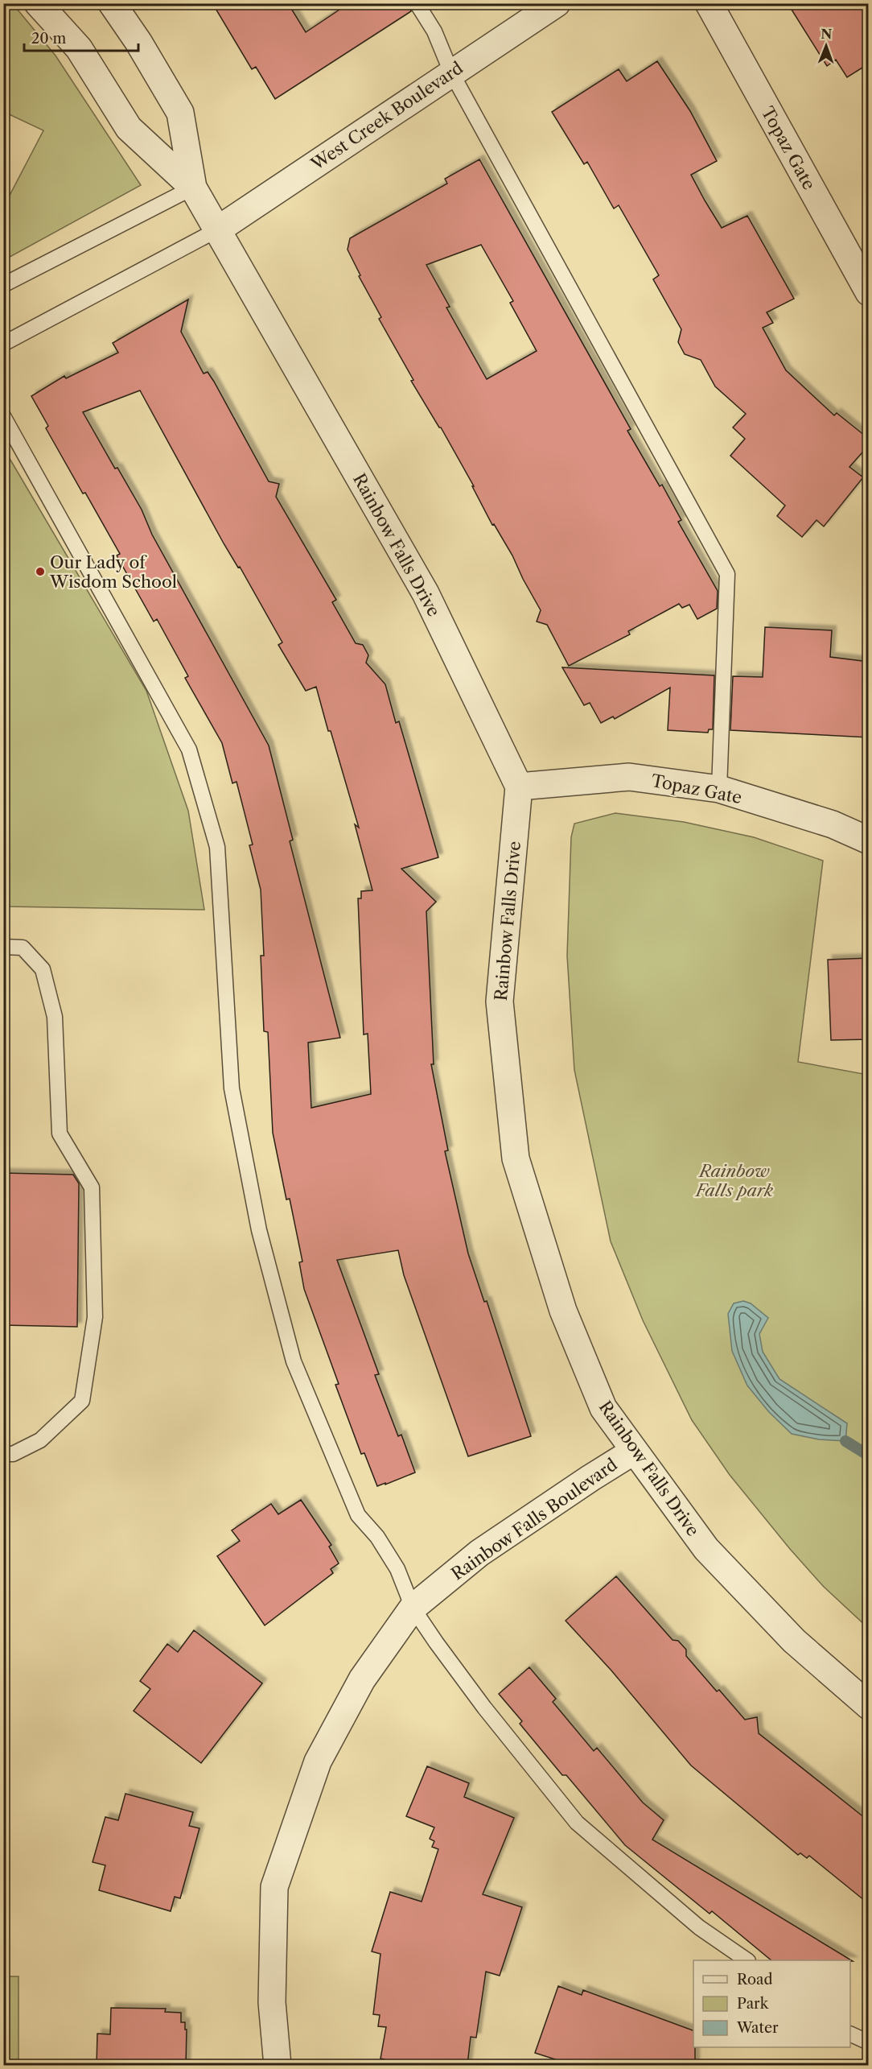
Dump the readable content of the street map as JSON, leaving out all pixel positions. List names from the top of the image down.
{
  "streets": {
    "street": [
      "West Creek Boulevard",
      "Topaz Gate",
      "Rainbow Falls Drive",
      "Rainbow Falls Boulevard"
    ]
  },
  "crossings": [
    ["West Creek Boulevard", "Rainbow Falls Drive"],
    ["Topaz Gate", "Rainbow Falls Drive"],
    ["Rainbow Falls Drive", "Rainbow Falls Boulevard"]
  ],
  "parks": ["Rainbow Falls park"],
  "places": ["Our Lady of Wisdom School"],
  "legend": ["Road", "Park", "Water"],
  "scale_bar": "20 m",
  "north": "top"
}
